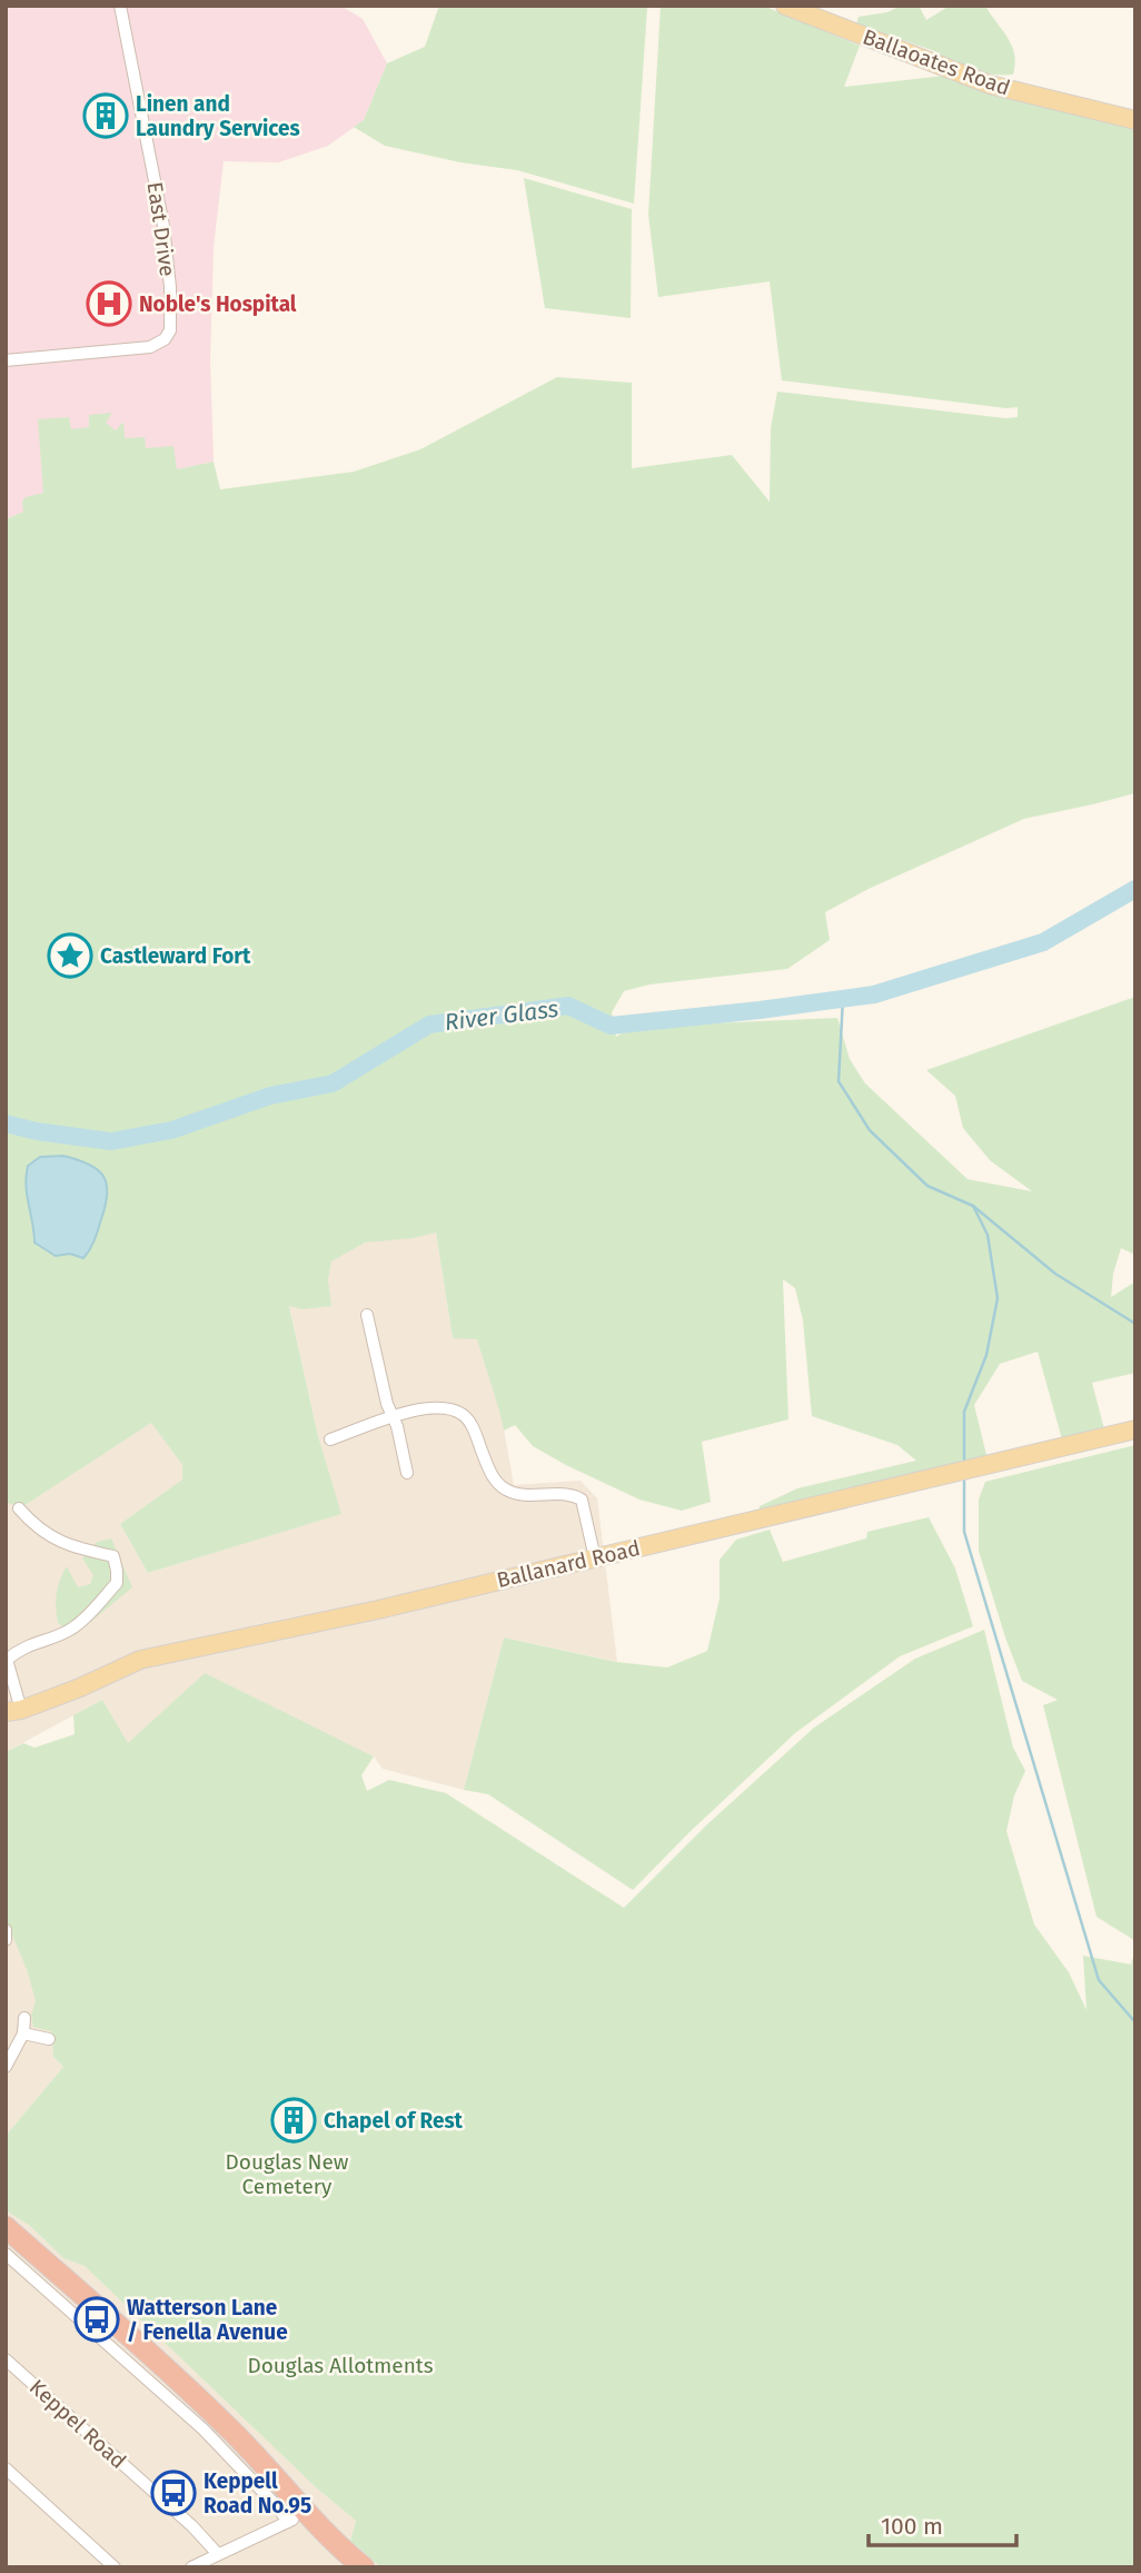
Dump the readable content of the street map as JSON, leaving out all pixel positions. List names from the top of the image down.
{
  "streets": {
    "main road": ["Ballaoates Road", "Ballanard Road"],
    "street": ["East Drive", "Keppel Road"]
  },
  "water": ["River Glass"],
  "parks": ["Douglas New Cemetery", "Douglas Allotments"],
  "places": {
    "building": ["Linen and Laundry Services", "Chapel of Rest"],
    "hospital": ["Noble's Hospital"],
    "place": ["Castleward Fort"],
    "bus stop": ["Watterson Lane / Fenella Avenue", "Keppell Road No.95"]
  },
  "scale_bar": "100 m"
}
